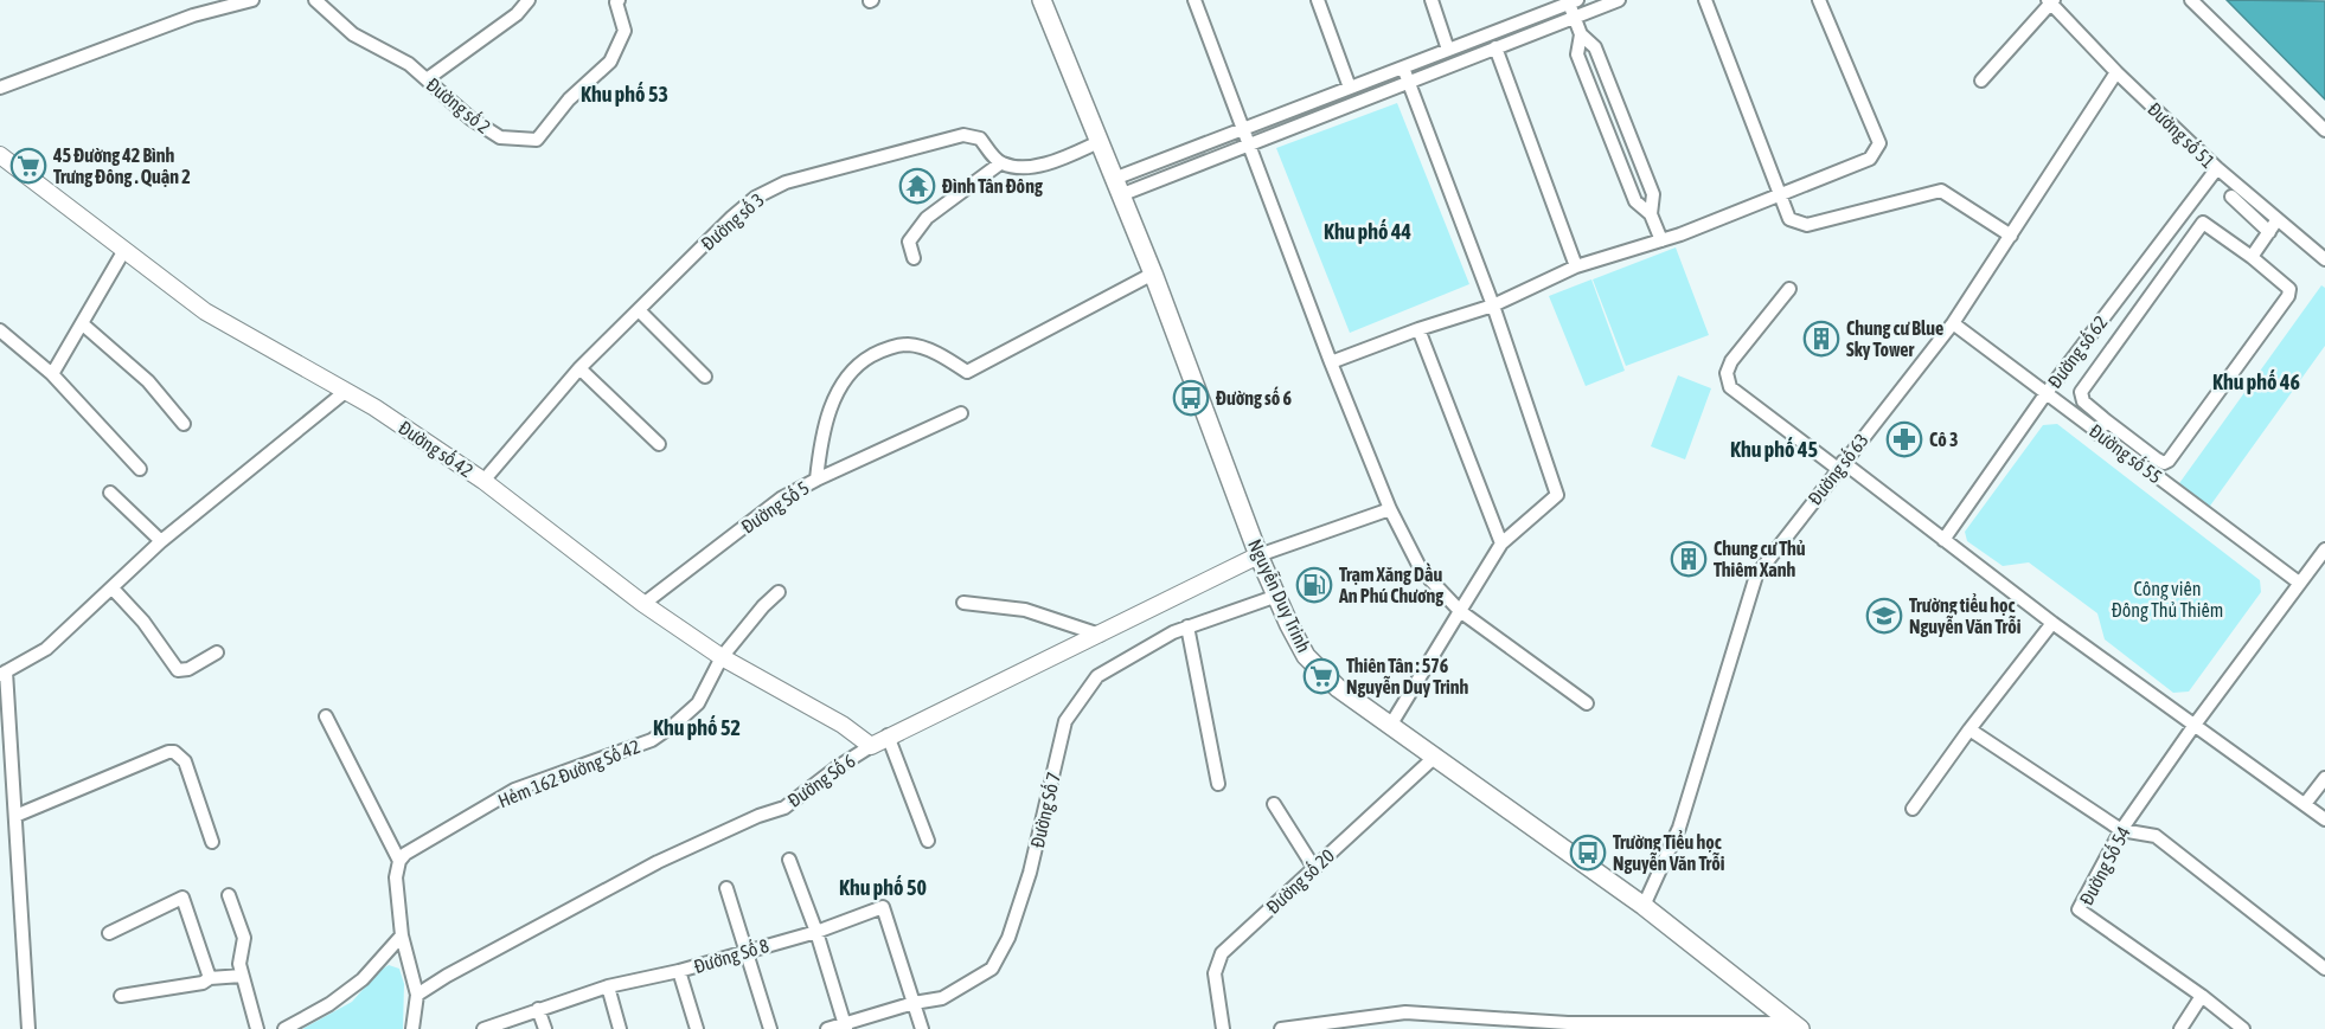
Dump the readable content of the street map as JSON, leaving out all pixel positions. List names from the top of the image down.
{
  "streets": {
    "main road": ["Nguyễn Duy Trinh"],
    "street": [
      "Đường số 2",
      "Đường số 51",
      "Đường số 3",
      "Đường số 62",
      "Đường số 42",
      "Đường số 55",
      "Đường số 63",
      "Đường Số 5",
      "Hẻm 162 Đường Số 42",
      "Đường Số 6",
      "Đường Số 7",
      "Đường Số 54",
      "Đường số 20",
      "Đường Số 8"
    ]
  },
  "crossings": [
    ["Đường số 51", "Đường số 62"],
    ["Đường số 51", "Đường số 63"],
    ["Đường số 3", "Đường số 42"],
    ["Đường số 62", "Đường số 55"],
    ["Đường số 42", "Đường Số 5"],
    ["Đường số 42", "Hẻm 162 Đường Số 42"],
    ["Đường số 42", "Đường Số 6"],
    ["Đường số 55", "Đường số 63"],
    ["Đường số 63", "Nguyễn Duy Trinh"],
    ["Đường Số 5", "Nguyễn Duy Trinh"],
    ["Nguyễn Duy Trinh", "Đường Số 6"],
    ["Nguyễn Duy Trinh", "Đường Số 7"],
    ["Nguyễn Duy Trinh", "Đường số 20"],
    ["Đường Số 7", "Đường Số 8"]
  ],
  "districts": [
    "Khu phố 53",
    "Khu phố 44",
    "Khu phố 46",
    "Khu phố 45",
    "Khu phố 52",
    "Khu phố 50"
  ],
  "parks": ["Công viên Đông Thủ Thiêm"],
  "places": {
    "supermarket": ["45 Đường 42 Bình Trưng Đông . Quận 2", "Thiên Tân : 576 Nguyễn Duy Trinh"],
    "temple": ["Đình Tân Đông"],
    "building": ["Chung cư Blue Sky Tower", "Chung cư Thủ Thiêm Xanh"],
    "bus stop": ["Đường số 6", "Trường Tiểu học Nguyễn Văn Trỗi"],
    "pharmacy": ["Cô 3"],
    "fuel station": ["Trạm Xăng Dầu An Phú Chương"],
    "school or university": ["Trường tiểu học Nguyễn Văn Trỗi"]
  }
}
